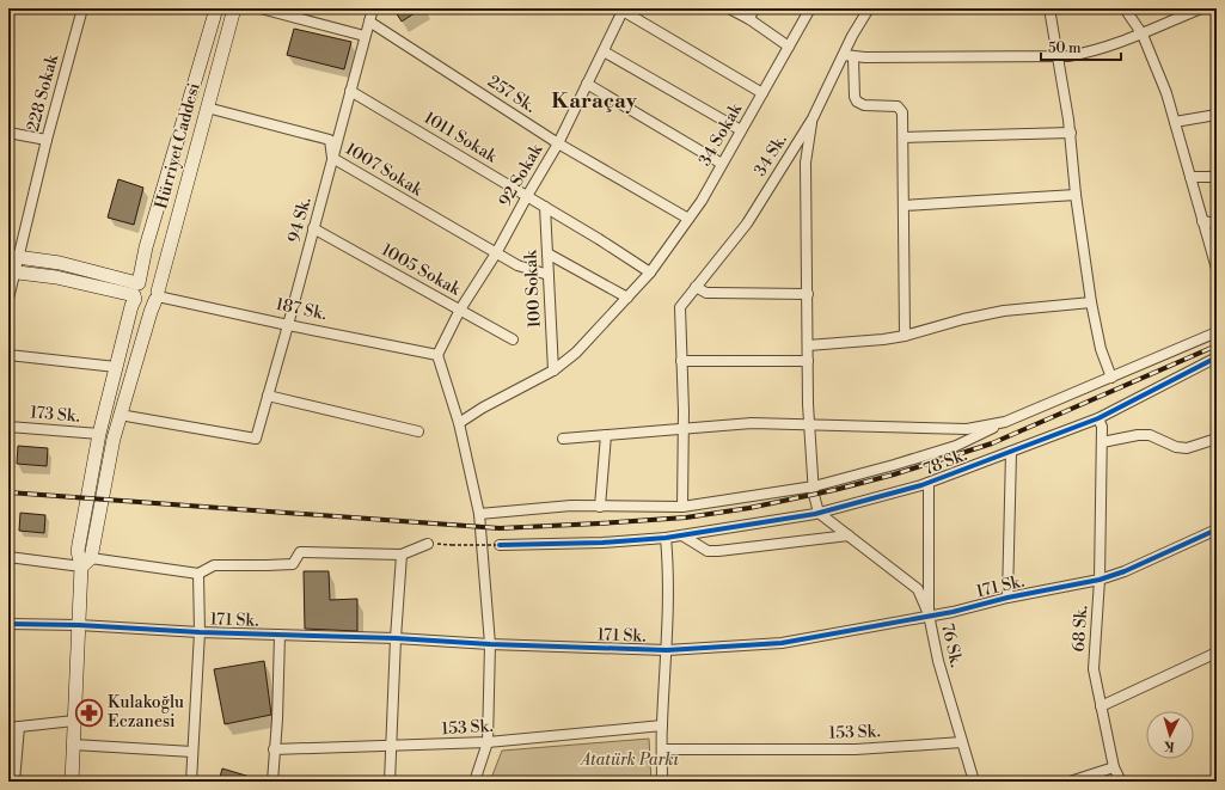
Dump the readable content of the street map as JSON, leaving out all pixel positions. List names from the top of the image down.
{
  "streets": {
    "main road": ["Hürriyet Caddesi"],
    "street": [
      "228 Sokak",
      "257 Sk.",
      "34 Sokak",
      "1011 Sokak",
      "34 Sk.",
      "1007 Sokak",
      "92 Sokak",
      "94 Sk.",
      "1005 Sokak",
      "100 Sokak",
      "187 Sk.",
      "173 Sk.",
      "78 Sk.",
      "171 Sk.",
      "68 Sk.",
      "76 Sk.",
      "153 Sk."
    ]
  },
  "crossings": [
    ["257 Sk.", "34 Sokak"],
    ["257 Sk.", "92 Sokak"],
    ["257 Sk.", "94 Sk."],
    ["34 Sokak", "1011 Sokak"],
    ["34 Sokak", "100 Sokak"],
    ["1011 Sokak", "92 Sokak"],
    ["1011 Sokak", "94 Sk."],
    ["1011 Sokak", "100 Sokak"],
    ["Hürriyet Caddesi", "1007 Sokak"],
    ["Hürriyet Caddesi", "94 Sk."],
    ["Hürriyet Caddesi", "187 Sk."],
    ["Hürriyet Caddesi", "173 Sk."],
    ["Hürriyet Caddesi", "171 Sk."],
    ["1007 Sokak", "92 Sokak"],
    ["1007 Sokak", "94 Sk."],
    ["1007 Sokak", "100 Sokak"],
    ["92 Sokak", "1005 Sokak"],
    ["92 Sokak", "187 Sk."],
    ["94 Sk.", "1005 Sokak"],
    ["94 Sk.", "187 Sk."],
    ["78 Sk.", "68 Sk."],
    ["78 Sk.", "76 Sk."],
    ["171 Sk.", "68 Sk."],
    ["171 Sk.", "76 Sk."],
    ["76 Sk.", "153 Sk."]
  ],
  "districts": ["Karaçay"],
  "parks": ["Atatürk Parkı"],
  "places": {
    "pharmacy": ["Kulakoğlu Eczanesi"]
  },
  "scale_bar": "50 m",
  "north": "bottom"
}
